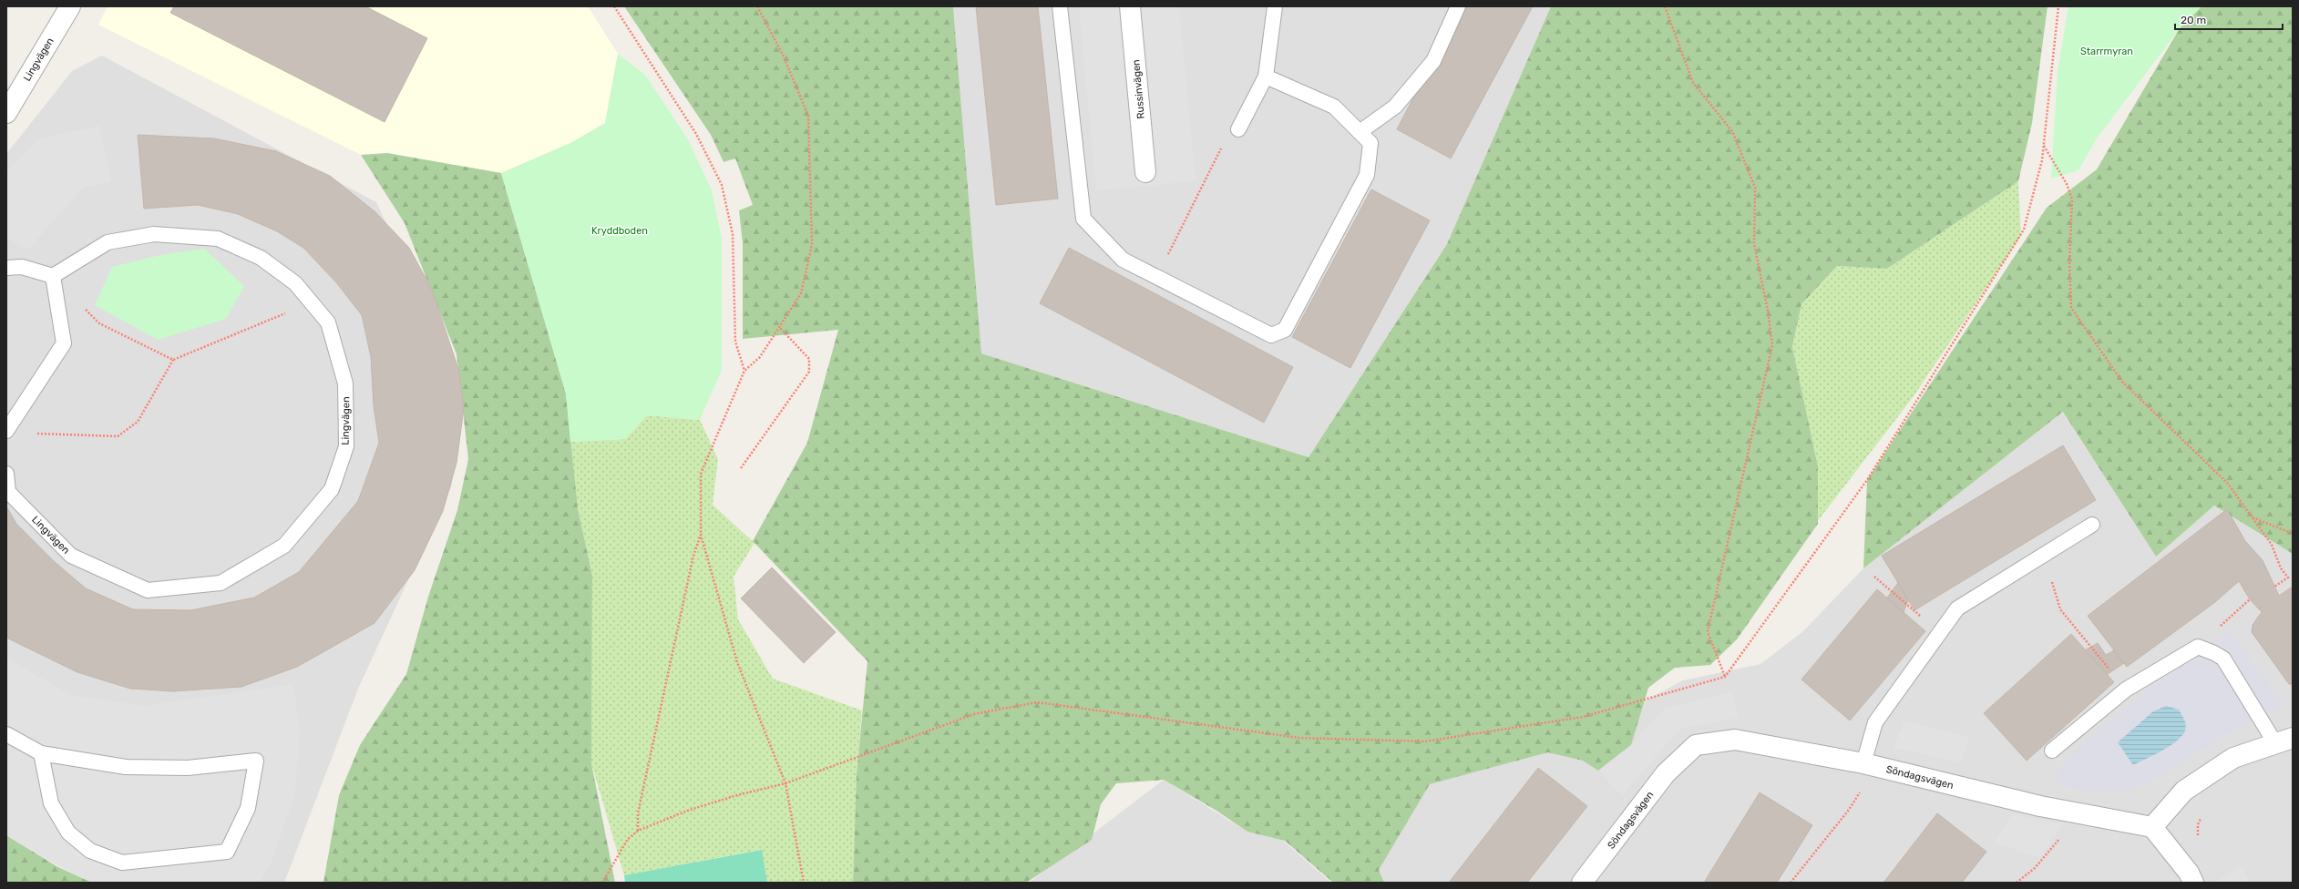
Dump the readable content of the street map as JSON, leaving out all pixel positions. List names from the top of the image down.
{
  "streets": {
    "street": ["Lingvägen", "Russinvägen", "Söndagsvägen"]
  },
  "parks": ["Starrmyran", "Kryddboden"],
  "scale_bar": "20 m"
}
